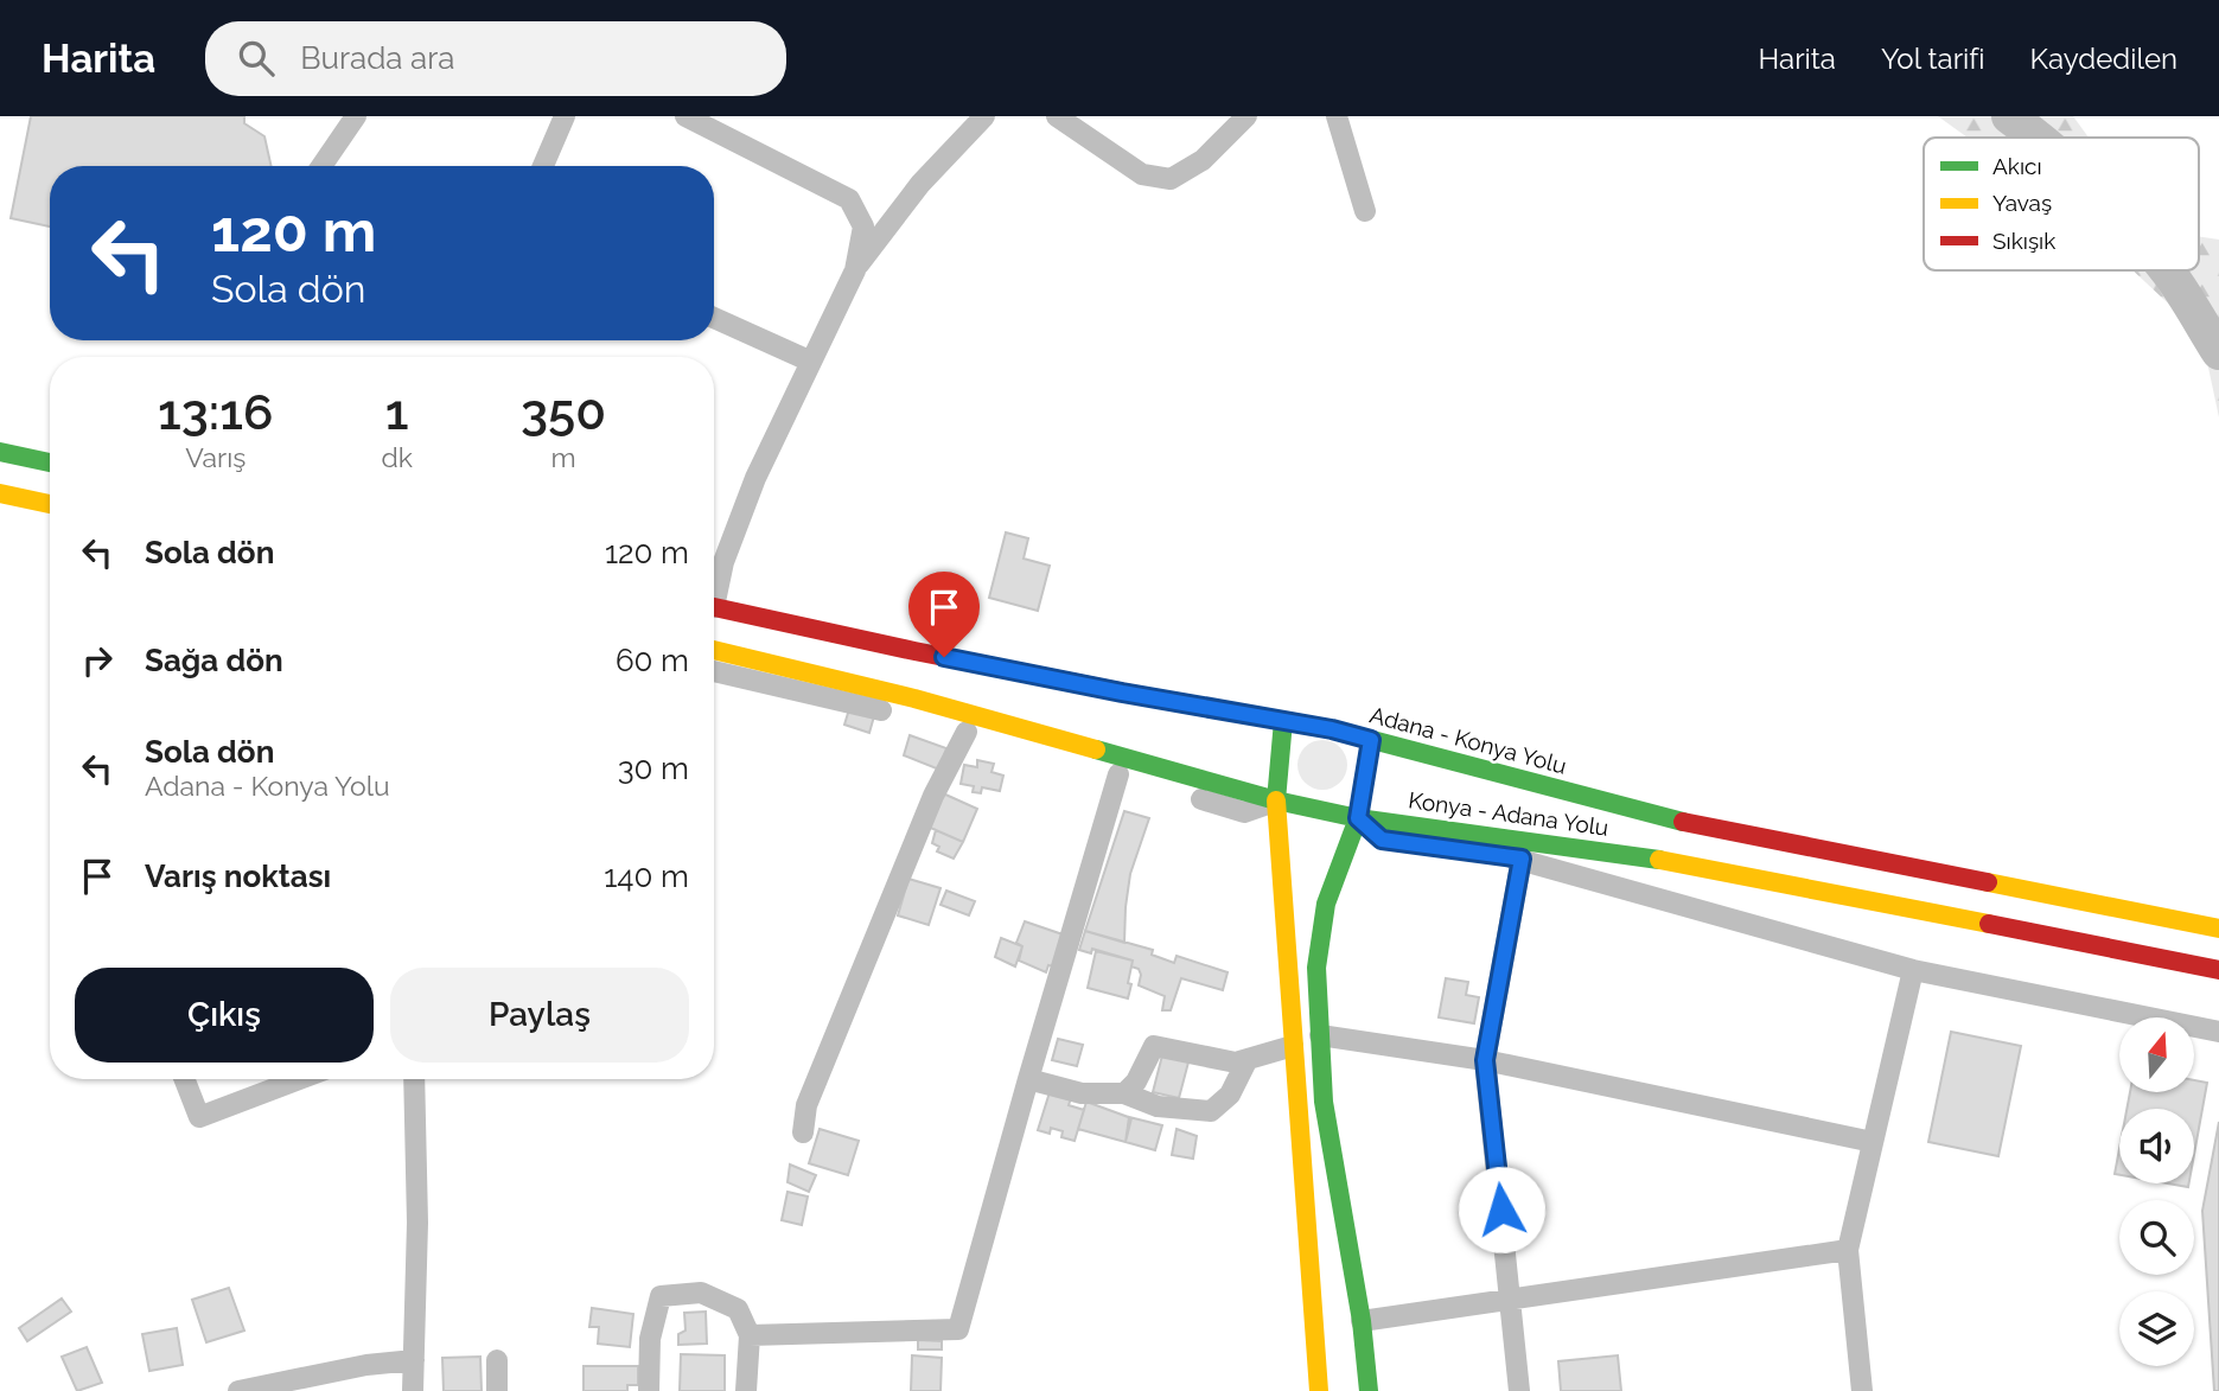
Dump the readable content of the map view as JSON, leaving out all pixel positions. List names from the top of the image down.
{
  "streets": {
    "main road": ["Adana - Konya Yolu", "Konya - Adana Yolu"]
  },
  "legend": ["Akıcı", "Yavaş", "Sıkışık"],
  "north": "top",
  "page": {
    "header": "Harita",
    "search": "Burada ara",
    "nav": ["Harita", "Yol tarifi", "Kaydedilen"],
    "turn": ["120 m", "Sola dön"],
    "eta": [
      "13:16",
      "Varış",
      "1",
      "dk",
      "350",
      "m"
    ],
    "list": [
      {
        "name": "Sola dön",
        "value": "120 m"
      },
      {
        "name": "Sağa dön",
        "value": "60 m"
      },
      {
        "name": "Sola dön",
        "note": "Adana - Konya Yolu",
        "value": "30 m"
      },
      {
        "name": "Varış noktası",
        "value": "140 m"
      }
    ],
    "buttons": ["Çıkış", "Paylaş"]
  }
}
